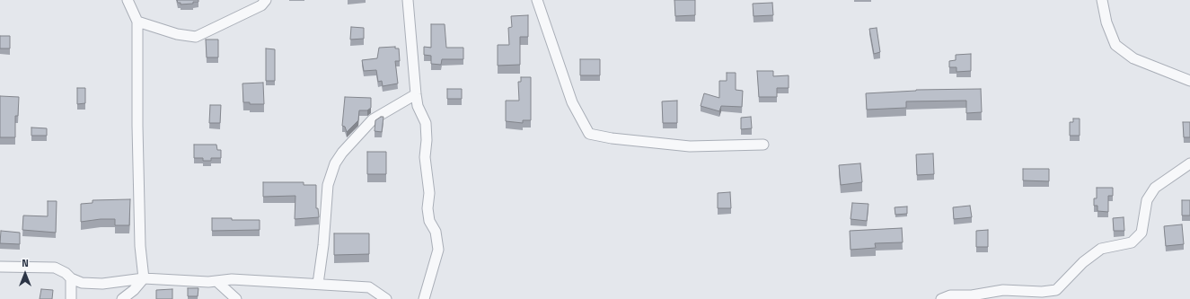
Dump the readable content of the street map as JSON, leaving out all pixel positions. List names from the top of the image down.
{
  "north": "top"
}
